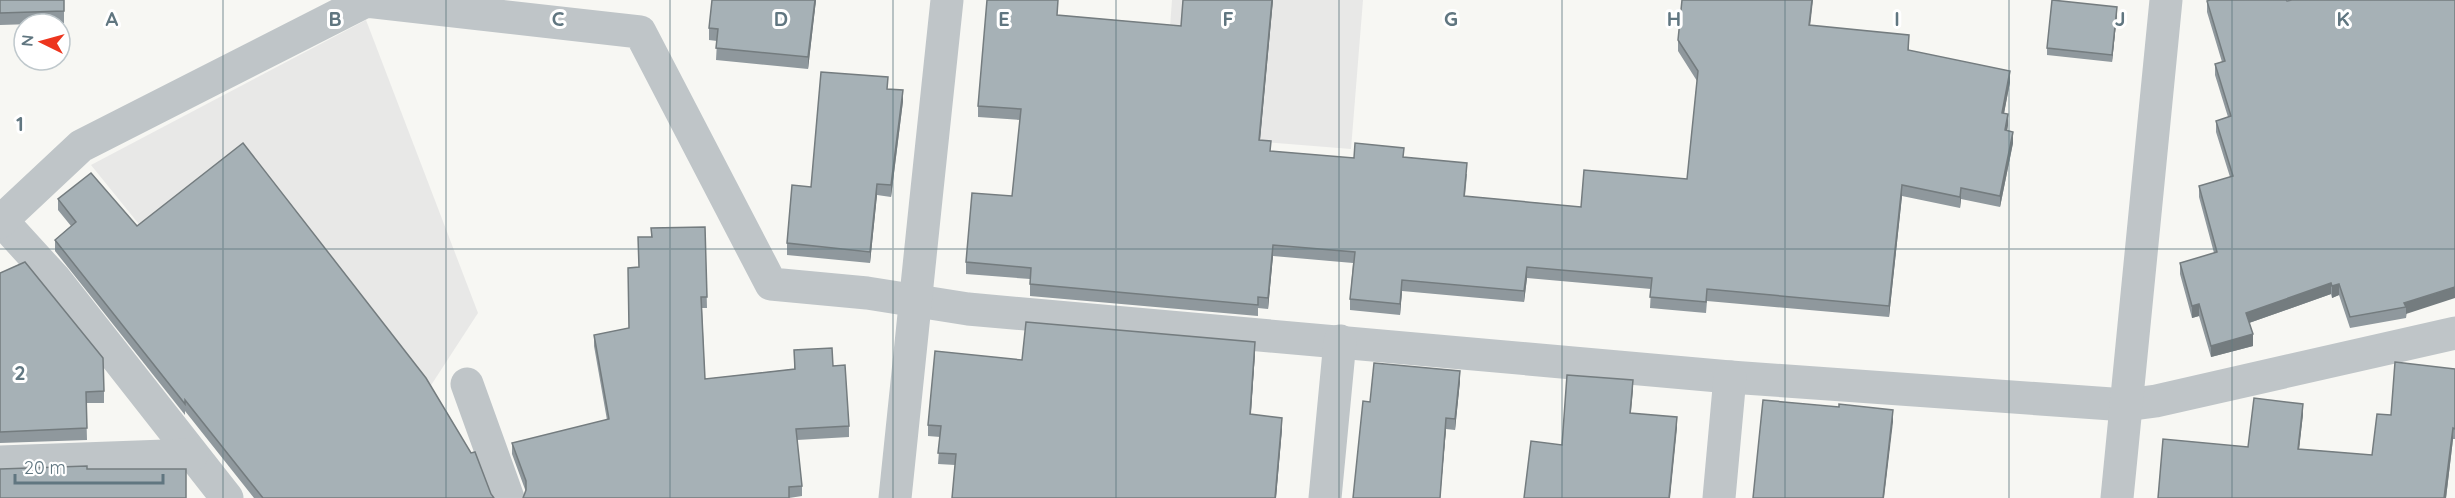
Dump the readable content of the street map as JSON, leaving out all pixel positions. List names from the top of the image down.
{
  "scale_bar": "20 m",
  "north": "left",
  "grid": {
    "columns": [
      "A",
      "B",
      "C",
      "D",
      "E",
      "F",
      "G",
      "H",
      "I",
      "J",
      "K"
    ],
    "rows": ["1", "2"]
  }
}
